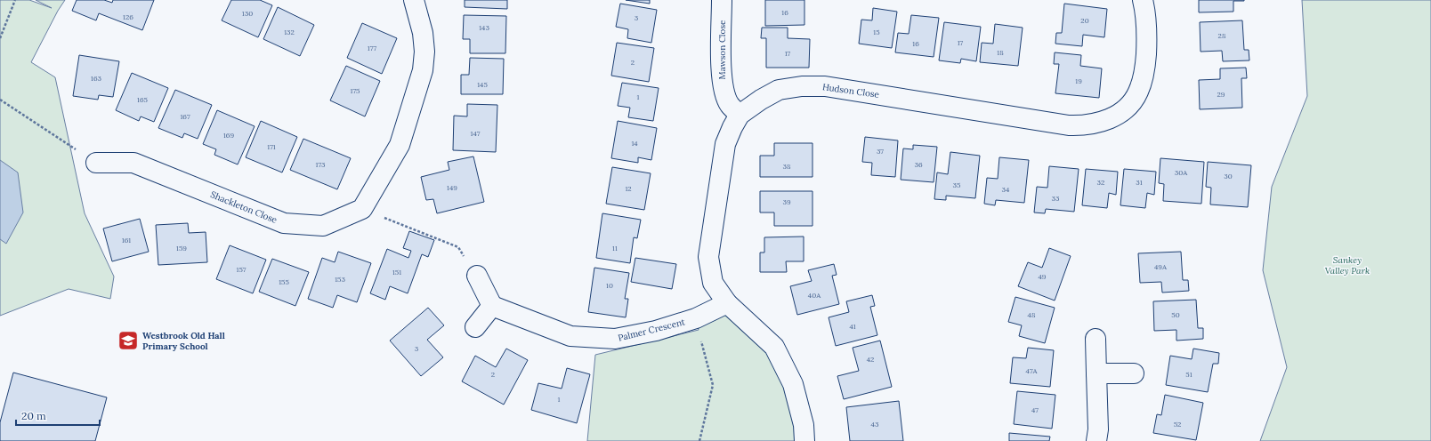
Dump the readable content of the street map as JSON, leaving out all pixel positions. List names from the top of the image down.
{
  "streets": {
    "street": [
      "Mawson Close",
      "Hudson Close",
      "Shackleton Close",
      "Palmer Crescent"
    ]
  },
  "crossings": [
    ["Mawson Close", "Hudson Close"],
    ["Hudson Close", "Palmer Crescent"]
  ],
  "parks": ["Sankey Valley Park"],
  "places": {
    "school or university": ["Westbrook Old Hall Primary School"]
  },
  "house_numbers": [
    "16",
    "130",
    "126",
    "3",
    "20",
    "143",
    "132",
    "15",
    "28",
    "17",
    "16",
    "177",
    "18",
    "17",
    "2",
    "163",
    "19",
    "145",
    "175",
    "29",
    "1",
    "165",
    "167",
    "147",
    "169",
    "14",
    "171",
    "37",
    "173",
    "36",
    "38",
    "30A",
    "30",
    "32",
    "31",
    "35",
    "149",
    "12",
    "34",
    "33",
    "39",
    "161",
    "159",
    "11",
    "49A",
    "157",
    "151",
    "49",
    "153",
    "155",
    "10",
    "40A",
    "48",
    "50",
    "41",
    "3",
    "42",
    "47A",
    "2",
    "51",
    "1",
    "47",
    "43",
    "52"
  ],
  "scale_bar": "20 m"
}
